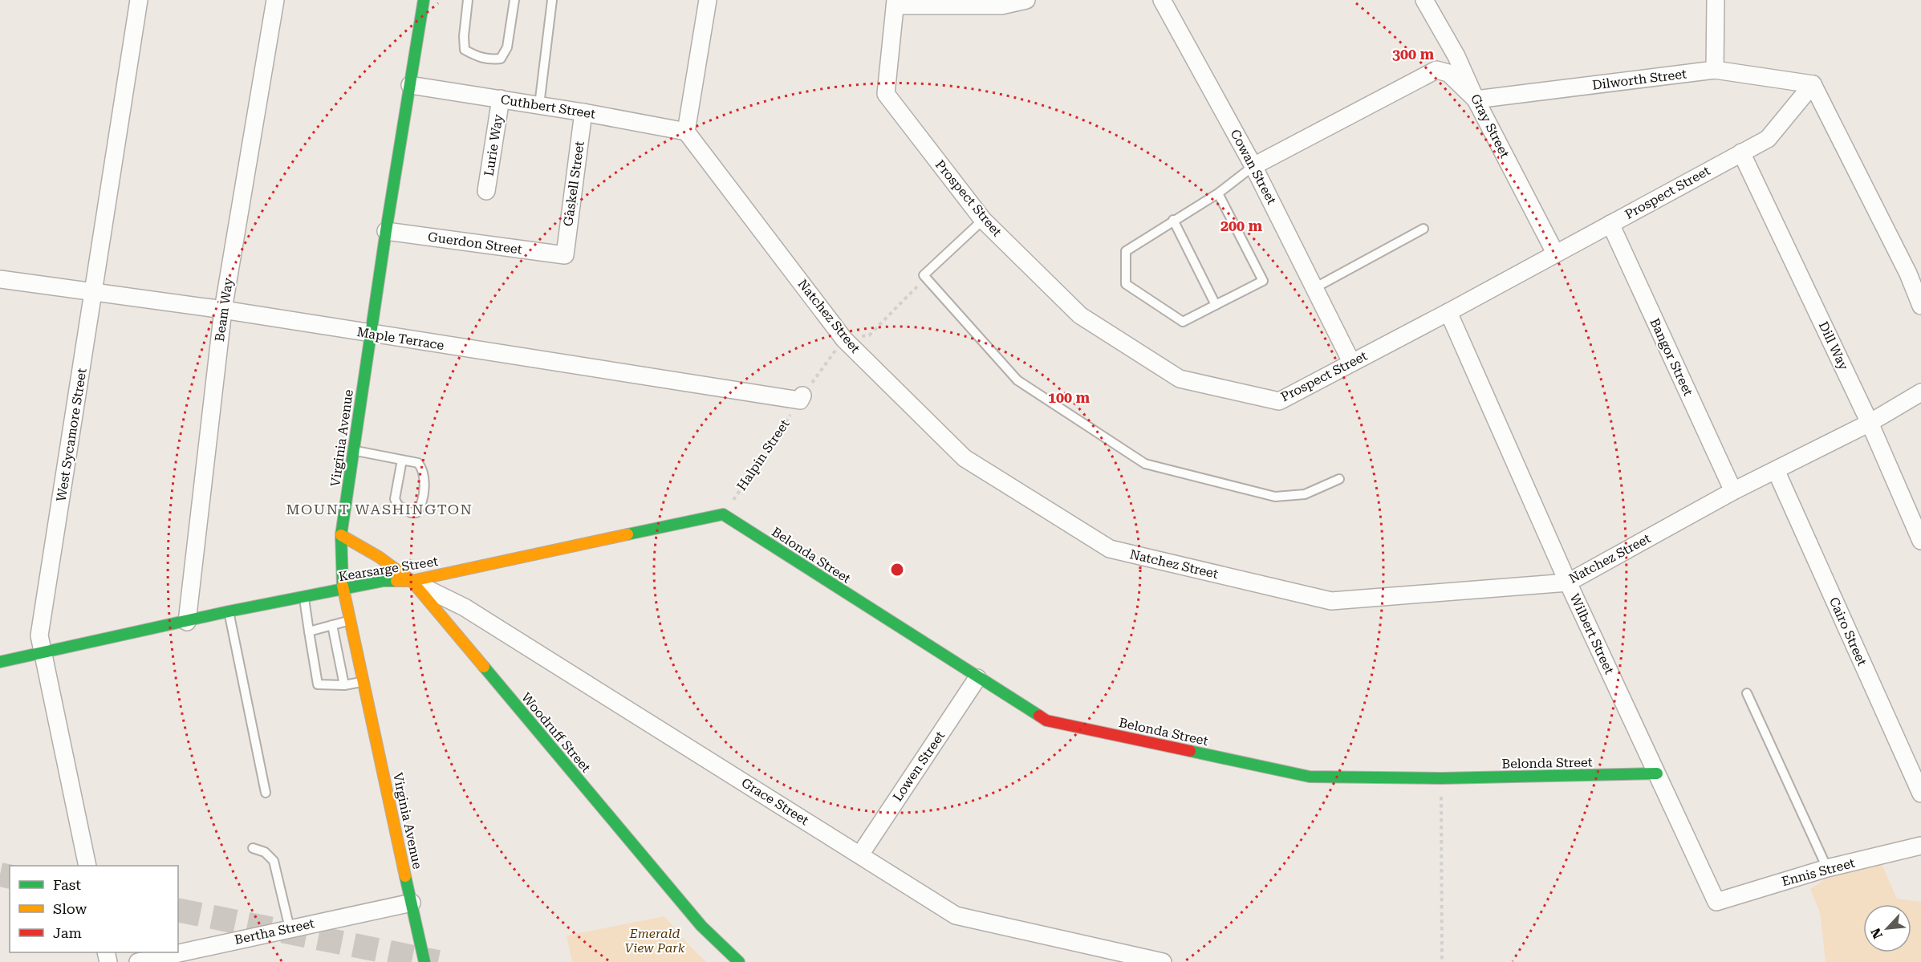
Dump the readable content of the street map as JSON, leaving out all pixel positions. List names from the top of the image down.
{
  "streets": {
    "street": [
      "Dilworth Street",
      "Cuthbert Street",
      "Gray Street",
      "Lurie Way",
      "Cowan Street",
      "Gaskell Street",
      "Prospect Street",
      "Guerdon Street",
      "Beam Way",
      "Natchez Street",
      "Maple Terrace",
      "Dill Way",
      "Bangor Street",
      "West Sycamore Street",
      "Virginia Avenue",
      "Belonda Street",
      "Kearsarge Street",
      "Cairo Street",
      "Wilbert Street",
      "Woodruff Street",
      "Lowen Street",
      "Grace Street",
      "Ennis Street",
      "Bertha Street"
    ],
    "path": ["Halpin Street"]
  },
  "crossings": [
    ["Dilworth Street", "Gray Street"],
    ["Dilworth Street", "Prospect Street"],
    ["Cuthbert Street", "Lurie Way"],
    ["Cuthbert Street", "Gaskell Street"],
    ["Cuthbert Street", "Natchez Street"],
    ["Cuthbert Street", "Virginia Avenue"],
    ["Gray Street", "Prospect Street"],
    ["Cowan Street", "Prospect Street"],
    ["Gaskell Street", "Guerdon Street"],
    ["Prospect Street", "Dill Way"],
    ["Prospect Street", "Bangor Street"],
    ["Prospect Street", "Wilbert Street"],
    ["Guerdon Street", "Virginia Avenue"],
    ["Beam Way", "Maple Terrace"],
    ["Beam Way", "Kearsarge Street"],
    ["Natchez Street", "Dill Way"],
    ["Natchez Street", "Bangor Street"],
    ["Natchez Street", "Halpin Street"],
    ["Natchez Street", "Cairo Street"],
    ["Natchez Street", "Wilbert Street"],
    ["Maple Terrace", "West Sycamore Street"],
    ["Maple Terrace", "Virginia Avenue"],
    ["Maple Terrace", "Halpin Street"],
    ["West Sycamore Street", "Kearsarge Street"],
    ["Virginia Avenue", "Kearsarge Street"],
    ["Virginia Avenue", "Woodruff Street"],
    ["Virginia Avenue", "Bertha Street"],
    ["Halpin Street", "Belonda Street"],
    ["Halpin Street", "Kearsarge Street"],
    ["Belonda Street", "Kearsarge Street"],
    ["Belonda Street", "Wilbert Street"],
    ["Belonda Street", "Lowen Street"],
    ["Kearsarge Street", "Woodruff Street"],
    ["Kearsarge Street", "Grace Street"],
    ["Wilbert Street", "Ennis Street"],
    ["Woodruff Street", "Grace Street"],
    ["Lowen Street", "Grace Street"]
  ],
  "districts": ["MOUNT WASHINGTON"],
  "parks": ["Emerald View Park"],
  "legend": ["Fast", "Slow", "Jam"],
  "north": "bottom left",
  "rings": ["300 m", "200 m", "100 m"]
}
